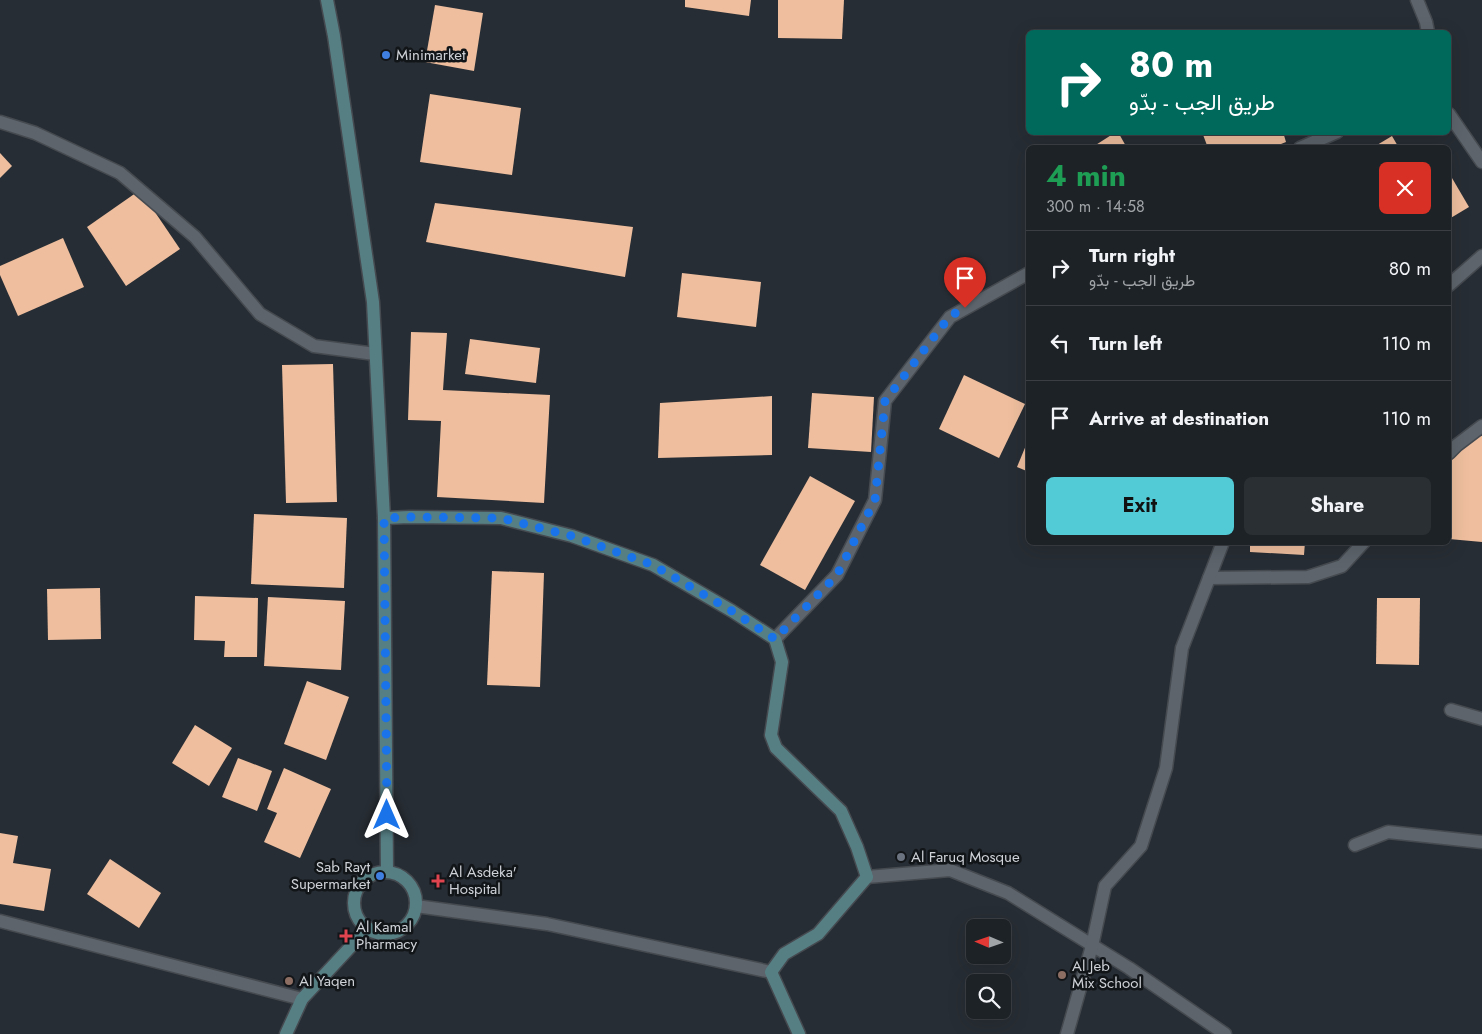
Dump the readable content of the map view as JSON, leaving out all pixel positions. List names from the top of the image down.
{
  "places": {
    "other": [
      "Minimarket",
      "Al Faruq Mosque",
      "Sab Rayt Supermarket",
      "Al Jeb Mix School",
      "Al Yaqen"
    ],
    "health": ["Al Asdeka' Hospital", "Al Kamal Pharmacy"]
  },
  "north": "left",
  "page": {
    "turn": ["80 m", "طريق الجب - بدّو"],
    "heading": ["4 min", "300 m · 14:58"],
    "list": [
      {
        "name": "Turn right",
        "note": "طريق الجب - بدّو",
        "value": "80 m"
      },
      {
        "name": "Turn left",
        "value": "110 m"
      },
      {
        "name": "Arrive at destination",
        "value": "110 m"
      }
    ],
    "buttons": ["Exit", "Share"]
  }
}
